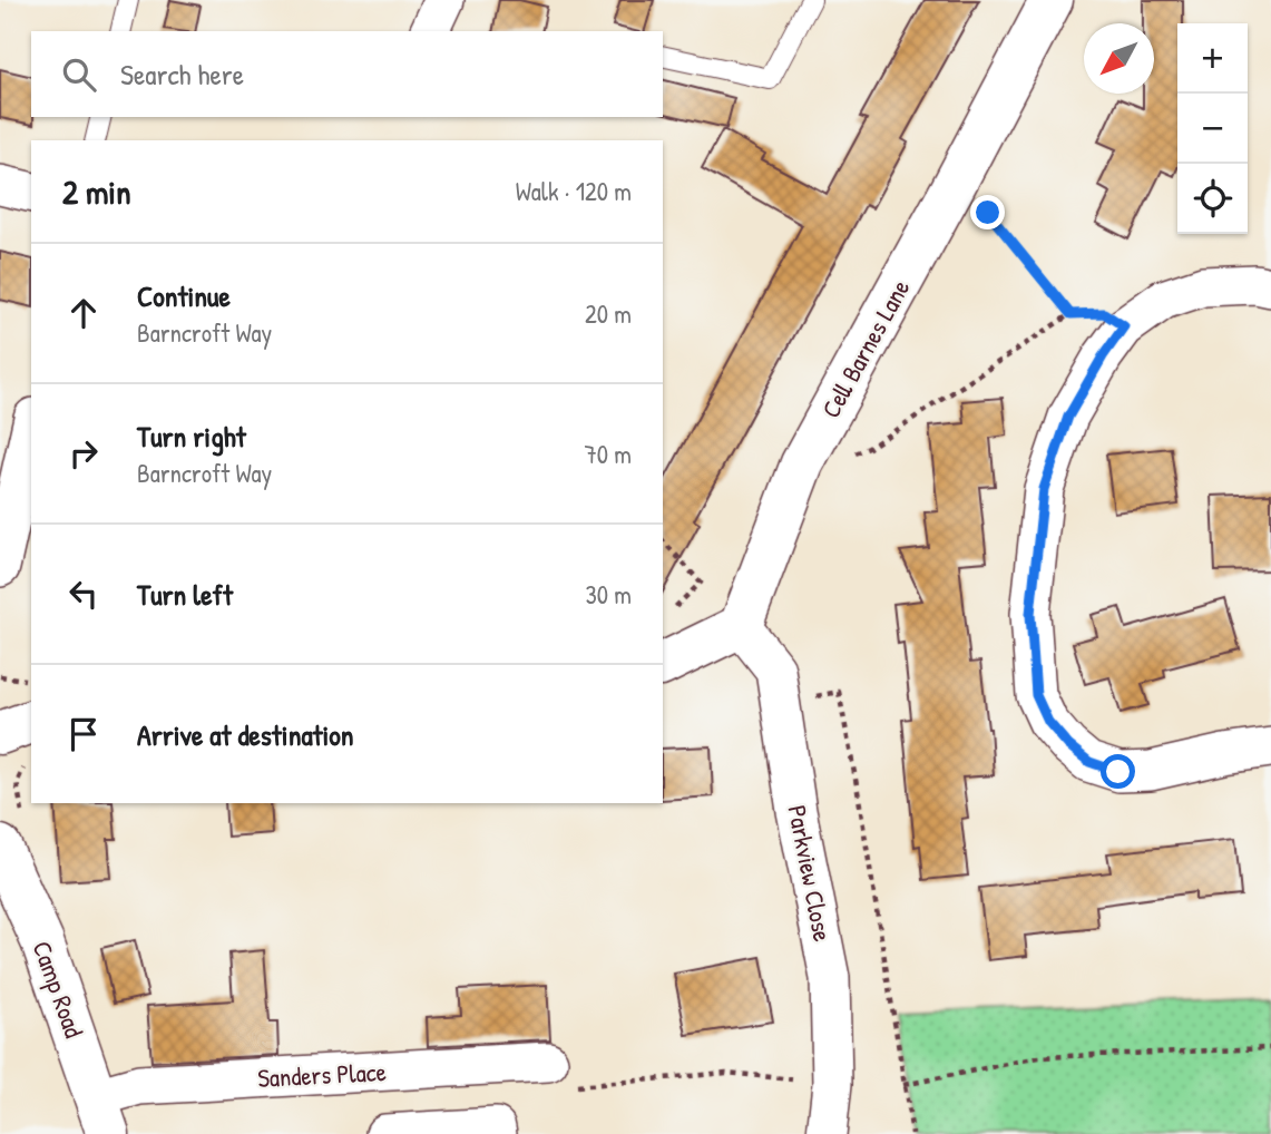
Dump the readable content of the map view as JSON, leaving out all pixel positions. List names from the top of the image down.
{
  "streets": {
    "street": [
      "Cell Barnes Lane",
      "Parkview Close",
      "Camp Road",
      "Sanders Place"
    ]
  },
  "crossings": [
    ["Cell Barnes Lane", "Parkview Close"],
    ["Camp Road", "Sanders Place"]
  ],
  "north": "bottom left",
  "page": {
    "map_buttons": ["+", "−"],
    "search": "Search here",
    "heading": ["2 min", "Walk · 120 m"],
    "list": [
      ["Continue", "Barncroft Way", "20 m"],
      ["Turn right", "Barncroft Way", "70 m"],
      ["Turn left", "30 m"],
      "Arrive at destination"
    ]
  }
}
